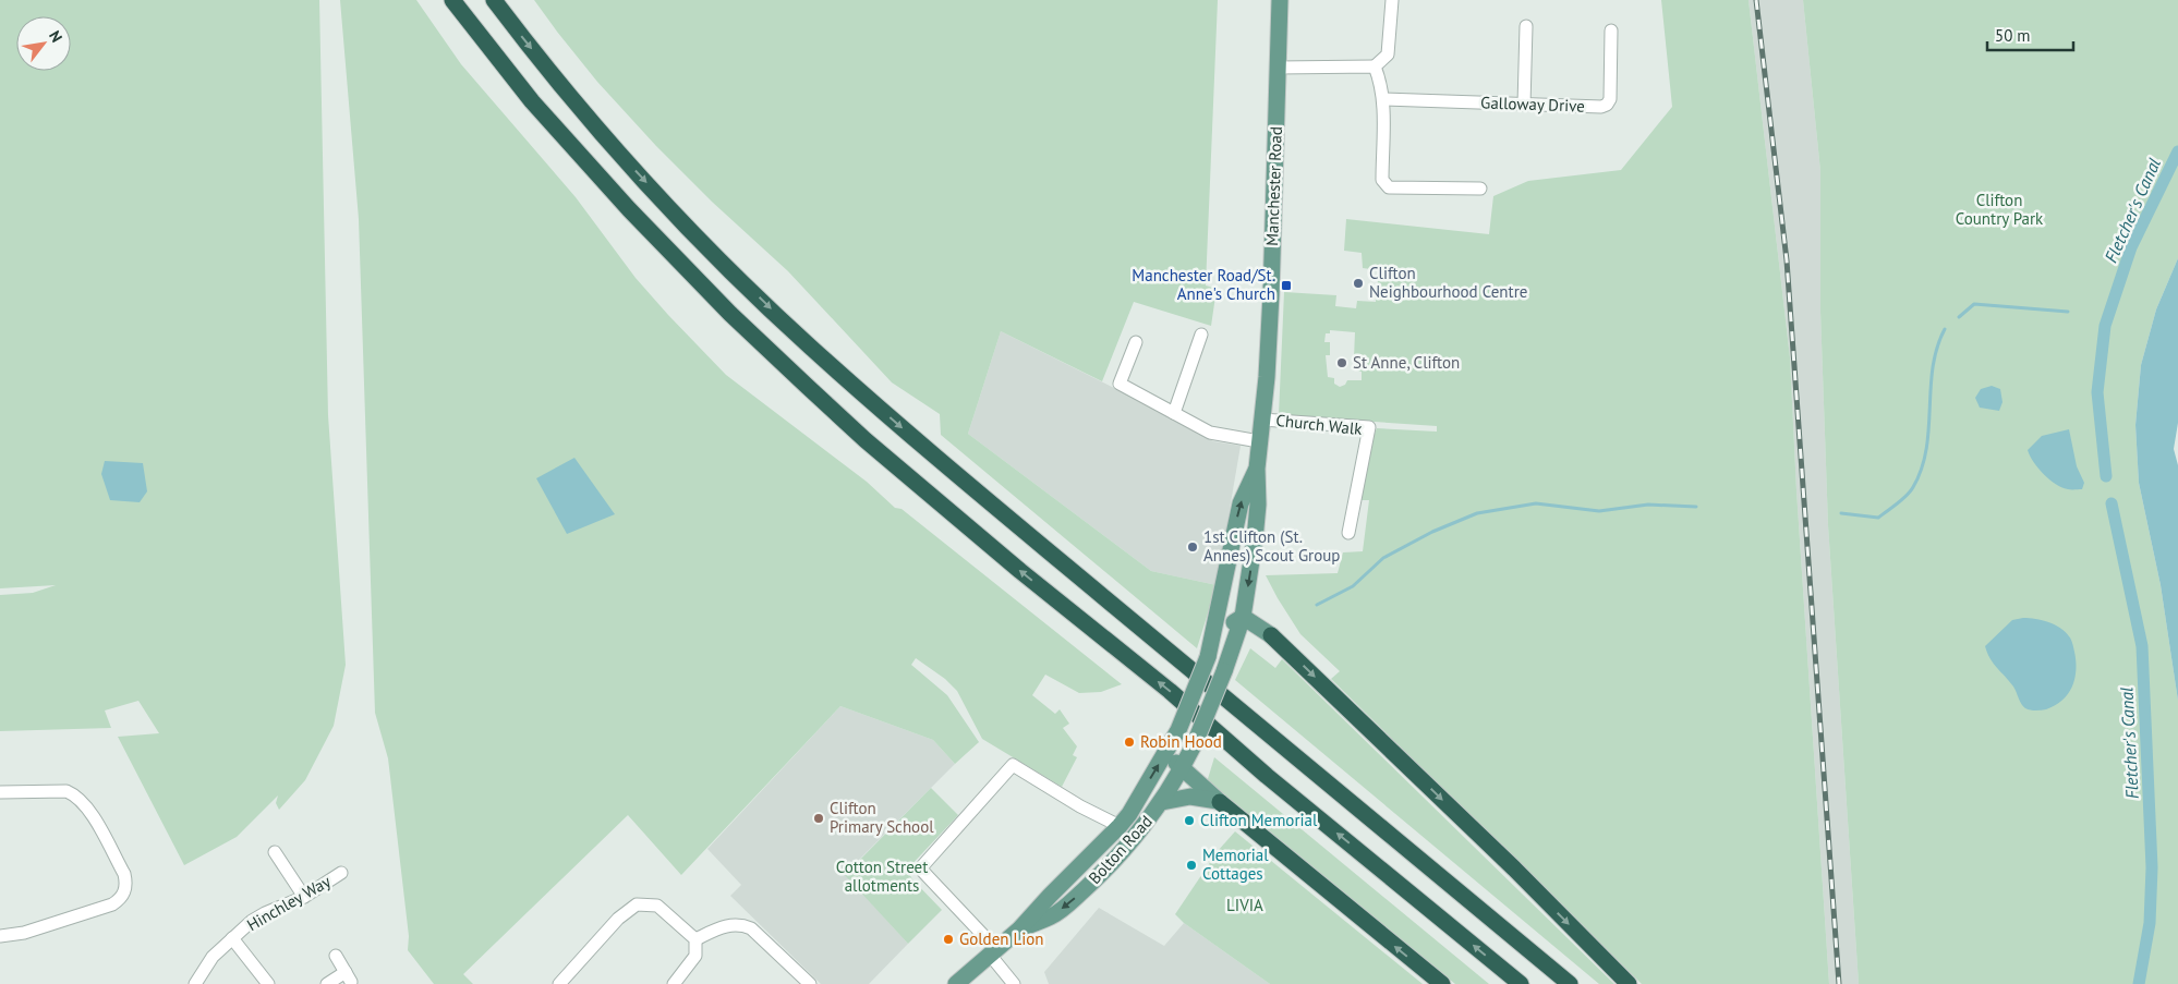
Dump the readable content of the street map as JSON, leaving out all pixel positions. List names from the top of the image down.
{
  "streets": {
    "main road": ["Manchester Road", "Bolton Road"],
    "street": ["Galloway Drive", "Church Walk", "Hinchley Way"]
  },
  "crossings": [
    ["Manchester Road", "Church Walk"],
    ["Manchester Road", "Bolton Road"]
  ],
  "water": ["Fletcher's Canal"],
  "parks": ["Clifton Country Park", "Cotton Street allotments", "LIVIA"],
  "places": {
    "other": [
      "Clifton Neighbourhood Centre",
      "St Anne, Clifton",
      "1st Clifton (St. Annes) Scout Group",
      "Robin Hood",
      "Clifton Primary School",
      "Clifton Memorial",
      "Memorial Cottages",
      "Golden Lion"
    ],
    "transit": ["Manchester Road/St. Anne's Church"]
  },
  "scale_bar": "50 m",
  "north": "top right"
}
